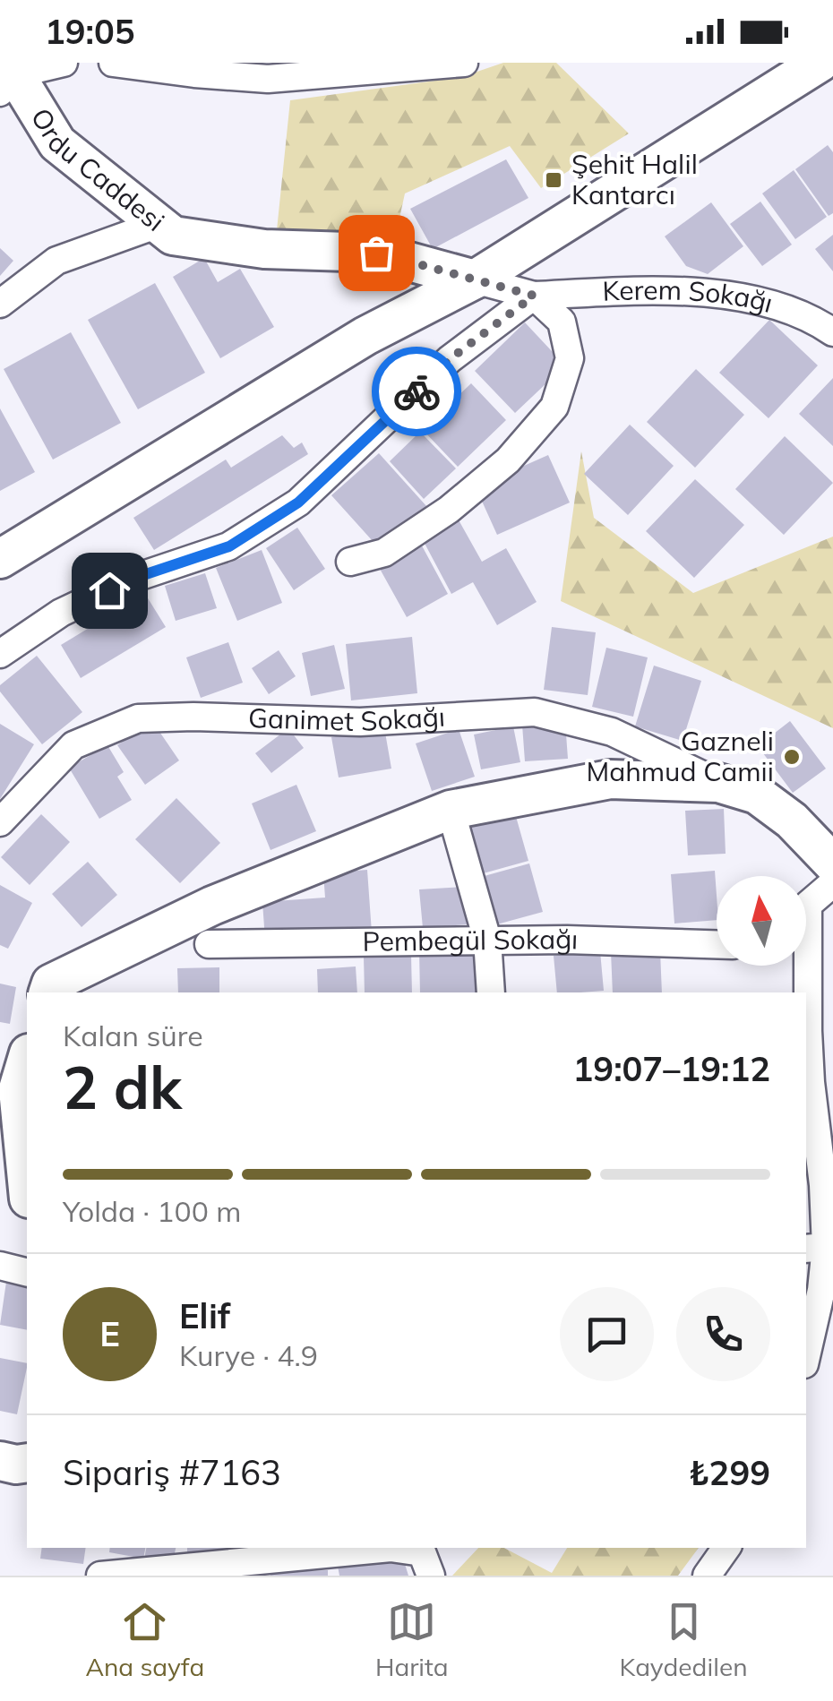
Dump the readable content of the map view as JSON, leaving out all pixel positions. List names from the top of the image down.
{
  "streets": {
    "street": [
      "Ordu Caddesi",
      "Kerem Sokağı",
      "Ganimet Sokağı",
      "Pembegül Sokağı"
    ]
  },
  "crossings": [
    ["Ordu Caddesi", "Kerem Sokağı"]
  ],
  "places": {
    "transit": ["Şehit Halil Kantarcı"],
    "other": ["Gazneli Mahmud Camii"]
  },
  "north": "top",
  "page": {
    "status": "19:05",
    "heading": ["2 dk", "Kalan süre", "19:07–19:12"],
    "panel": [
      "Elif",
      "Kurye · 4.9",
      "Sipariş #7163",
      "₺299"
    ],
    "bar": "Yolda · 100 m",
    "round": "E",
    "tabs": ["Ana sayfa", "Harita", "Kaydedilen"]
  }
}
